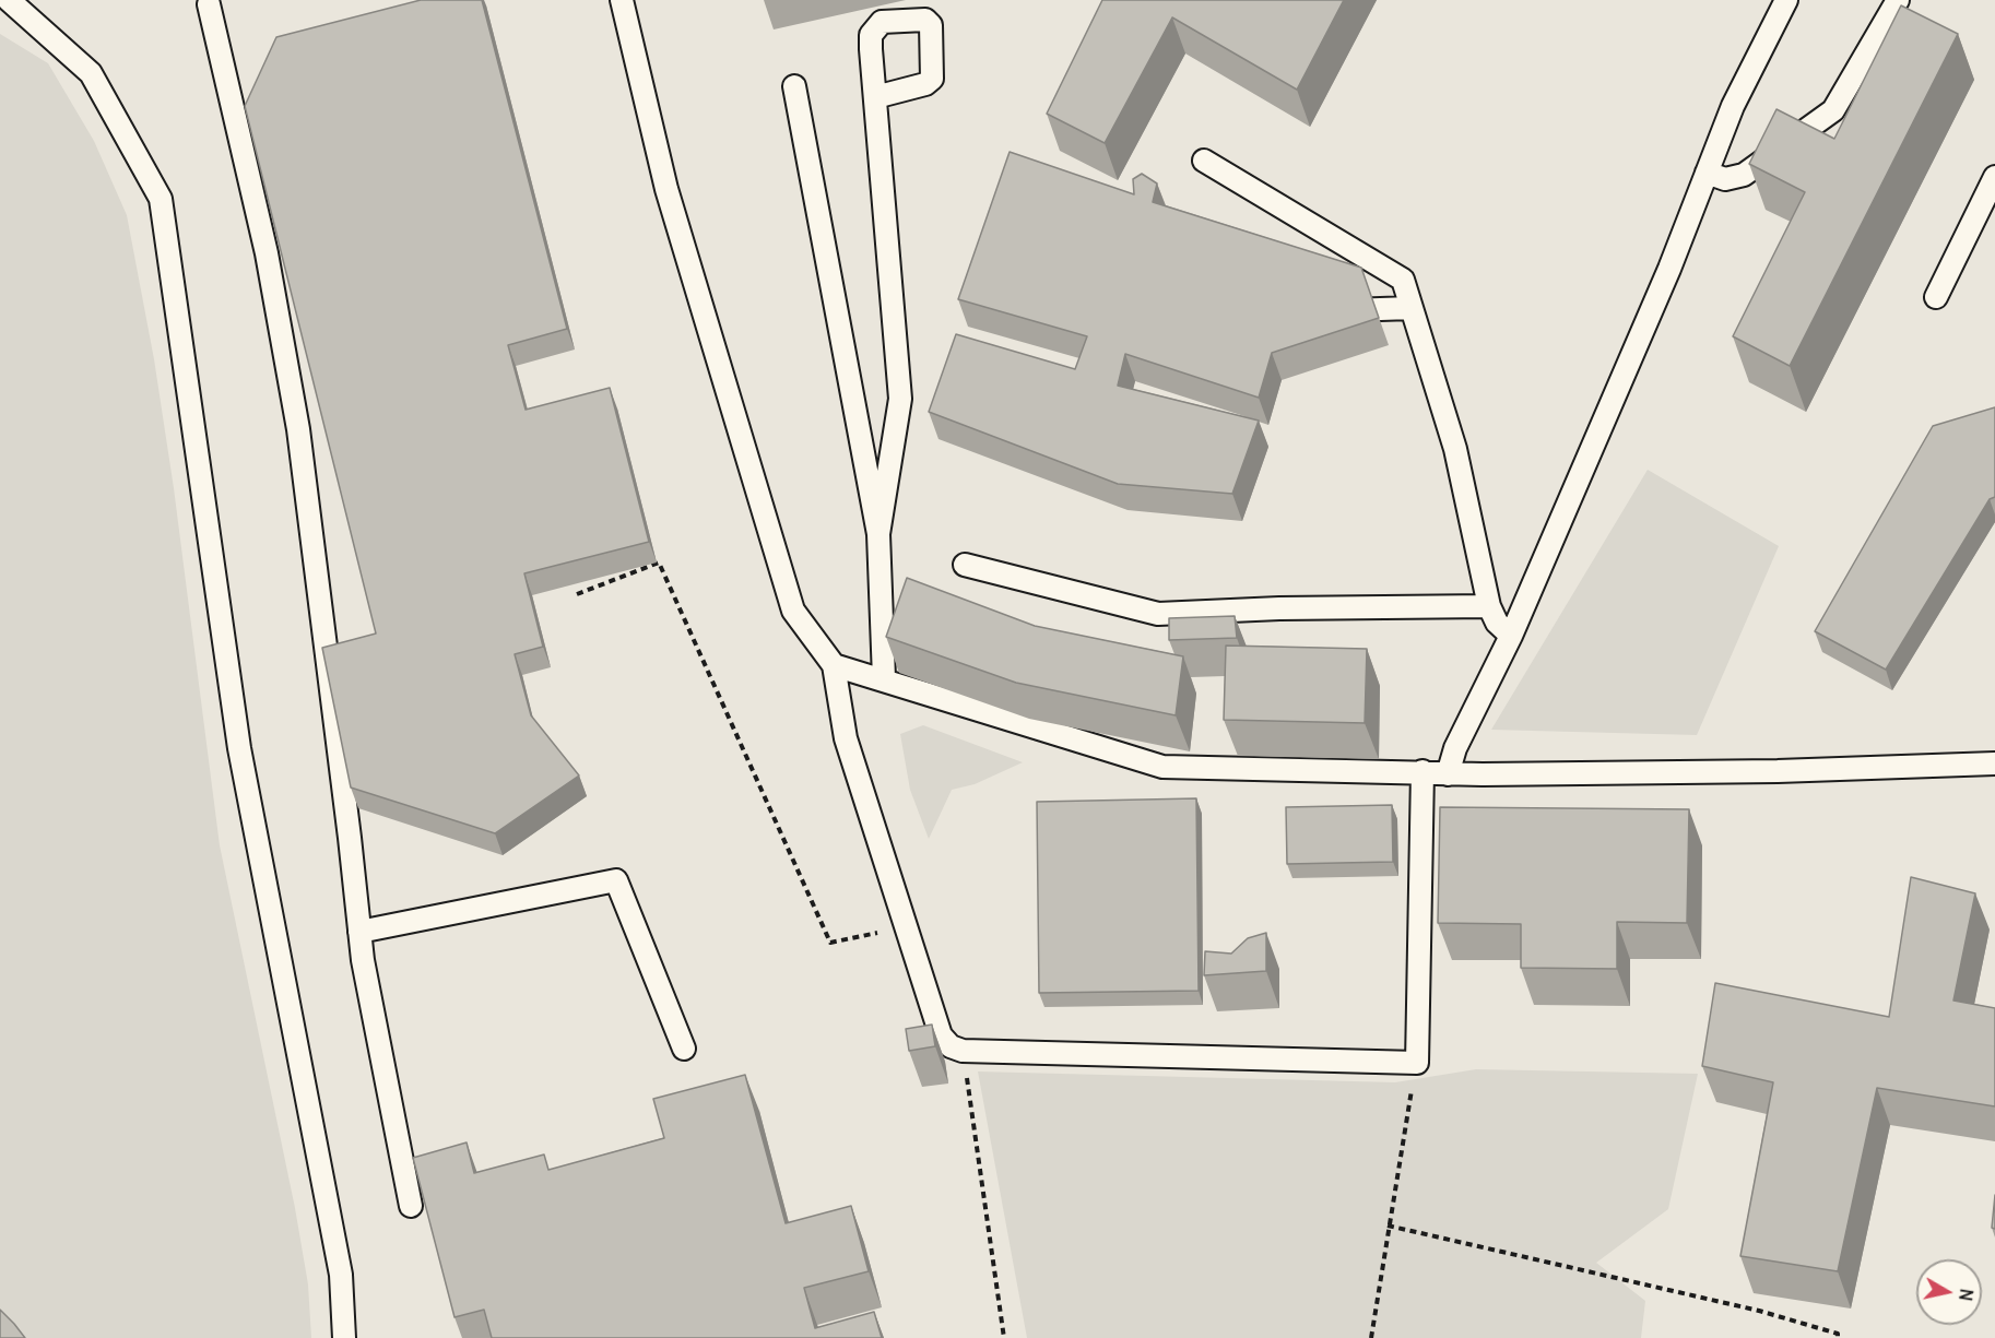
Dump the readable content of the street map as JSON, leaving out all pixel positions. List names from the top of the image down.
{
  "north": "right"
}
